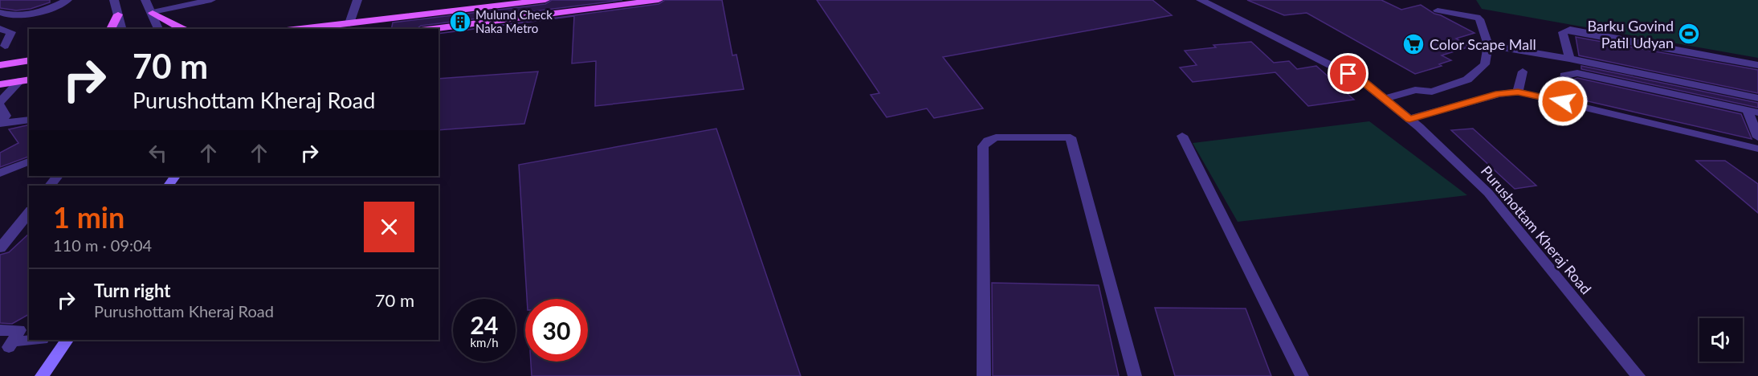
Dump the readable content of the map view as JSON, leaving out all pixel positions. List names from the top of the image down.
{
  "streets": {
    "street": ["Purushottam Kheraj Road"]
  },
  "places": {
    "building": ["Mulund Check Naka Metro"],
    "sports": ["Barku Govind Patil Udyan"],
    "supermarket": ["Color Scape Mall"]
  },
  "page": {
    "turn": ["70 m", "Purushottam Kheraj Road"],
    "heading": ["1 min", "110 m · 09:04"],
    "list": [
      {
        "name": "Turn right",
        "note": "Purushottam Kheraj Road",
        "value": "70 m"
      }
    ],
    "speed": "24 km/h",
    "limit": "30"
  }
}
